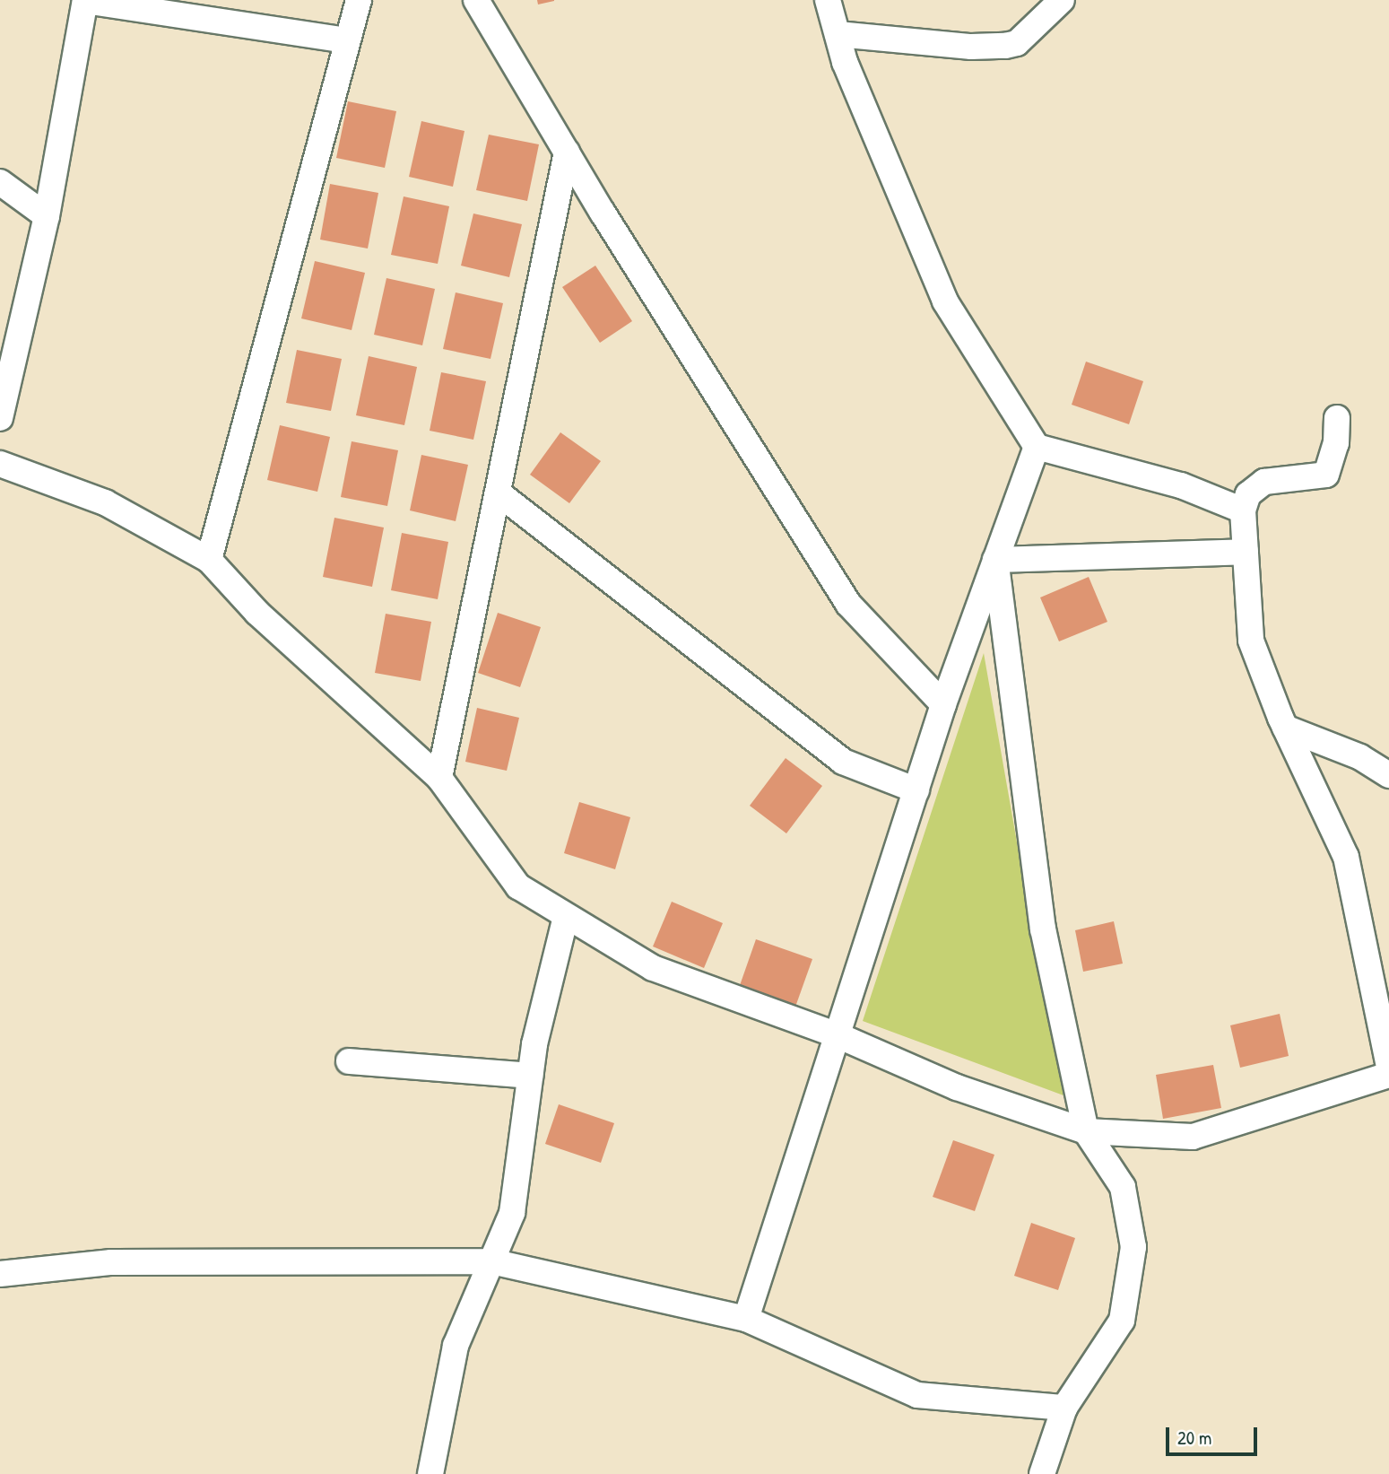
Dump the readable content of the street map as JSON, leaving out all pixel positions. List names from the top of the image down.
{
  "scale_bar": "20 m"
}
